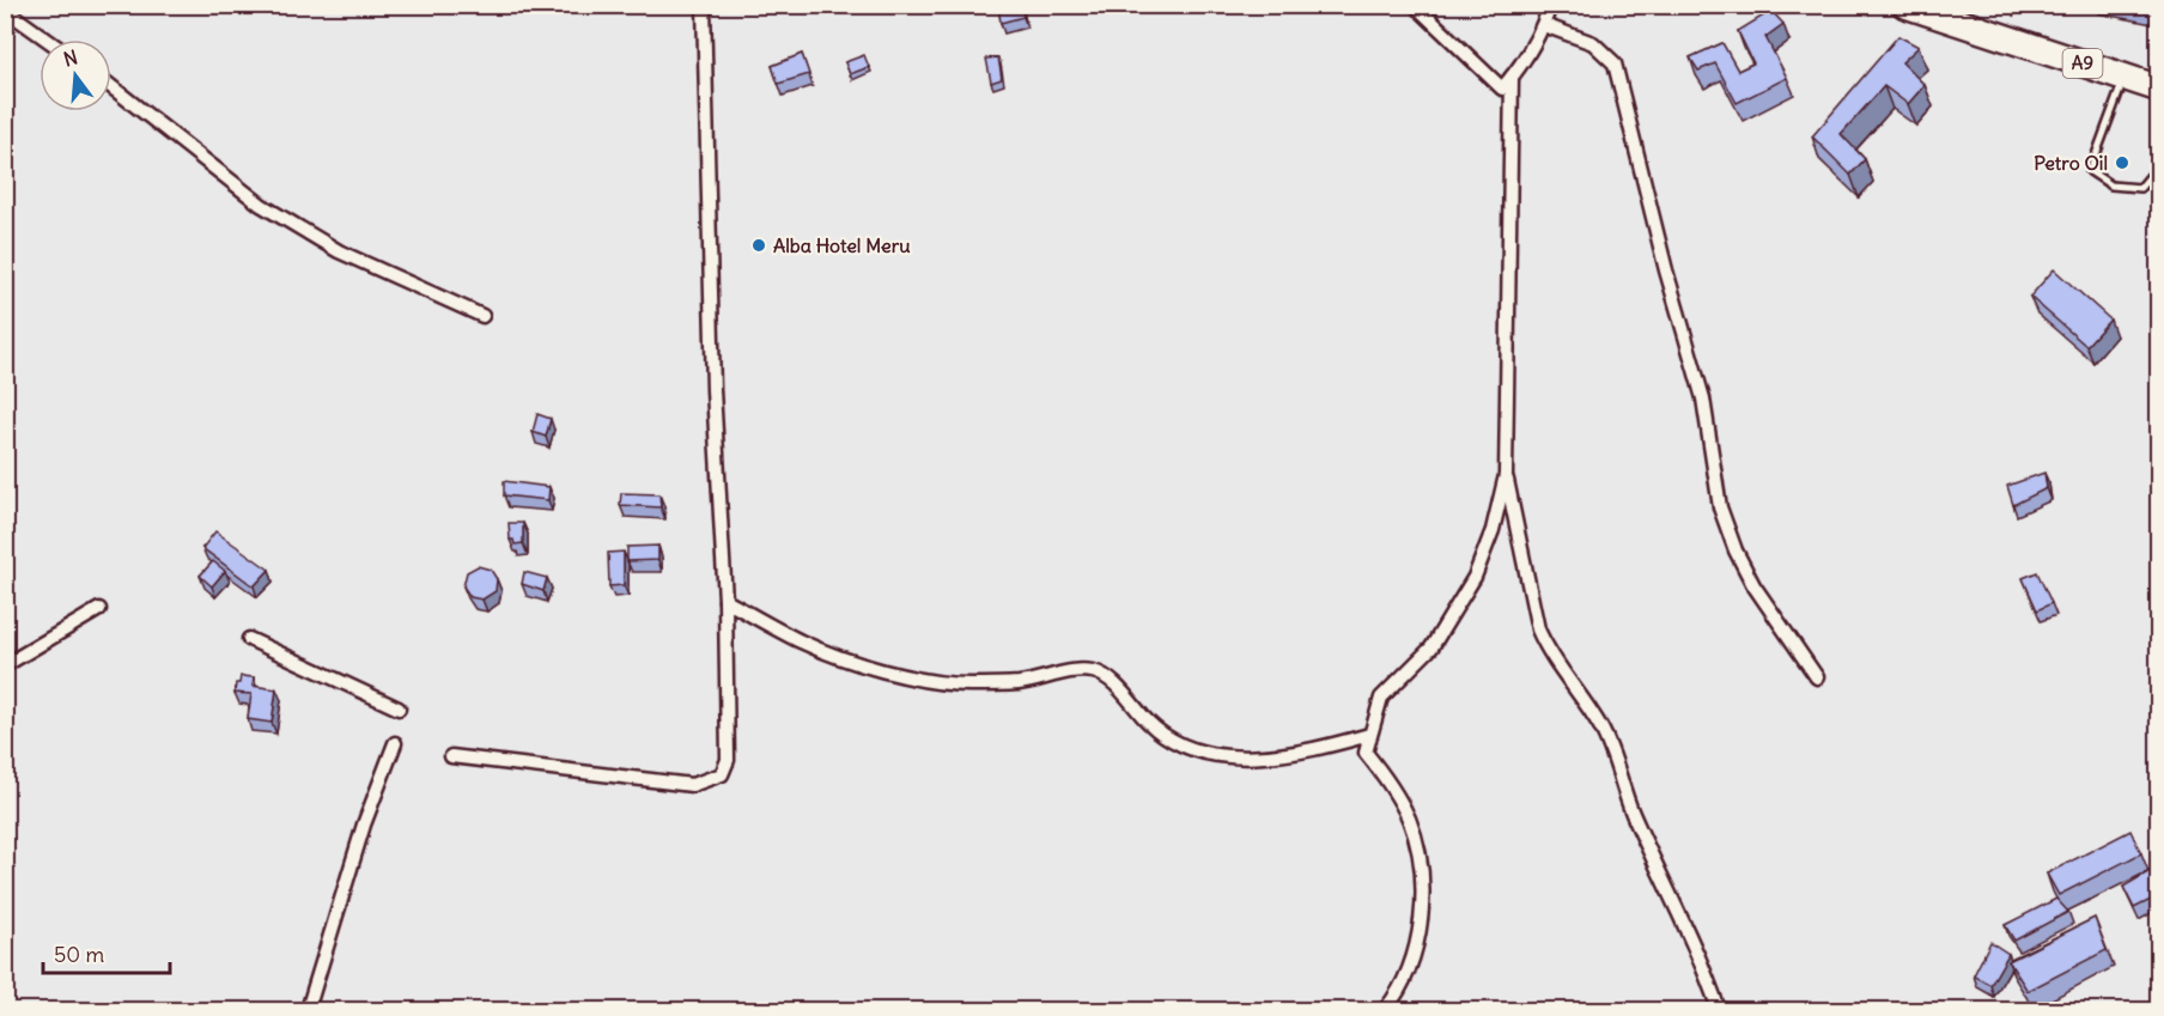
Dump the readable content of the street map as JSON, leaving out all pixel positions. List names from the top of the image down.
{
  "streets": {
    "highway": ["A9"]
  },
  "places": ["Petro Oil", "Alba Hotel Meru"],
  "scale_bar": "50 m",
  "north": "top"
}
